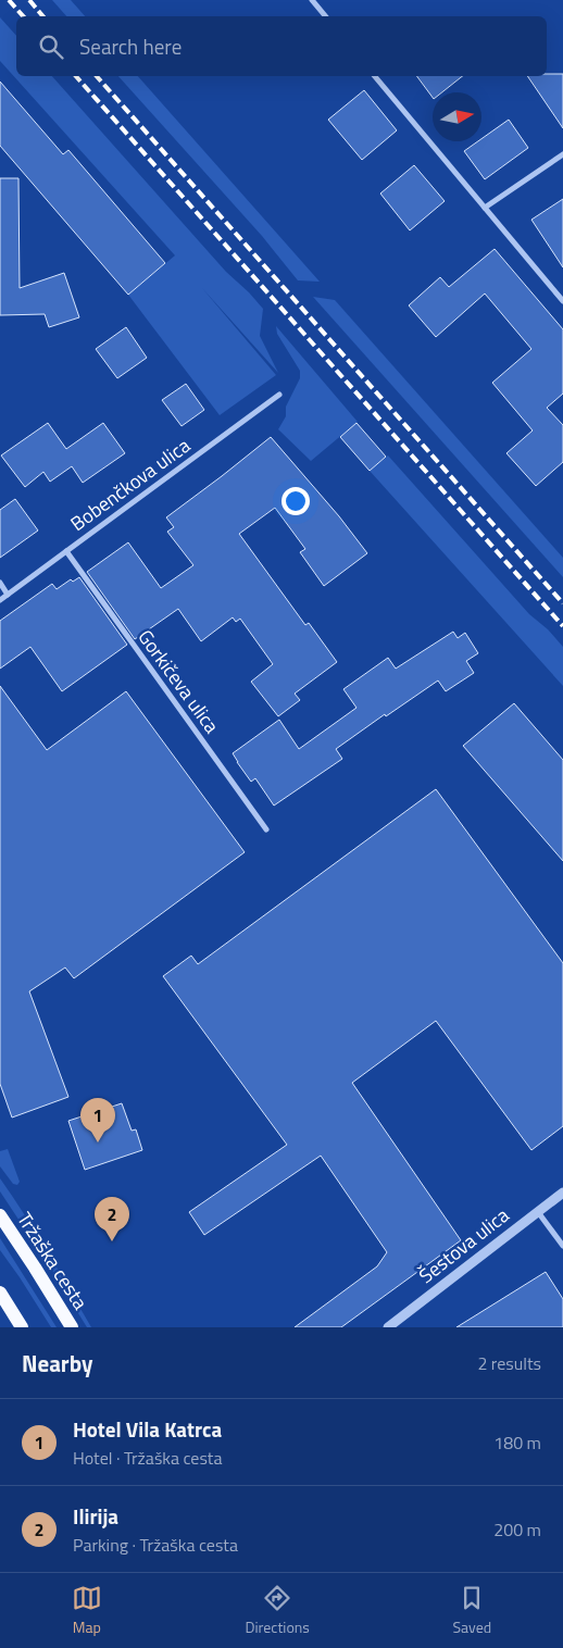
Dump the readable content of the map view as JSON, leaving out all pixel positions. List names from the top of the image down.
{
  "streets": {
    "main road": ["Tržaška cesta"],
    "street": ["Bobenčkova ulica", "Gorkičeva ulica", "Šestova ulica"]
  },
  "crossings": [
    ["Bobenčkova ulica", "Gorkičeva ulica"]
  ],
  "north": "right",
  "page": {
    "search": "Search here",
    "pins": ["1", "2"],
    "heading": ["Nearby", "2 results"],
    "list": [
      {
        "mark": "1",
        "name": "Hotel Vila Katrca",
        "note": "Hotel · Tržaška cesta",
        "value": "180 m"
      },
      {
        "mark": "2",
        "name": "Ilirija",
        "note": "Parking · Tržaška cesta",
        "value": "200 m"
      }
    ],
    "nav": ["Map", "Directions", "Saved"]
  }
}
